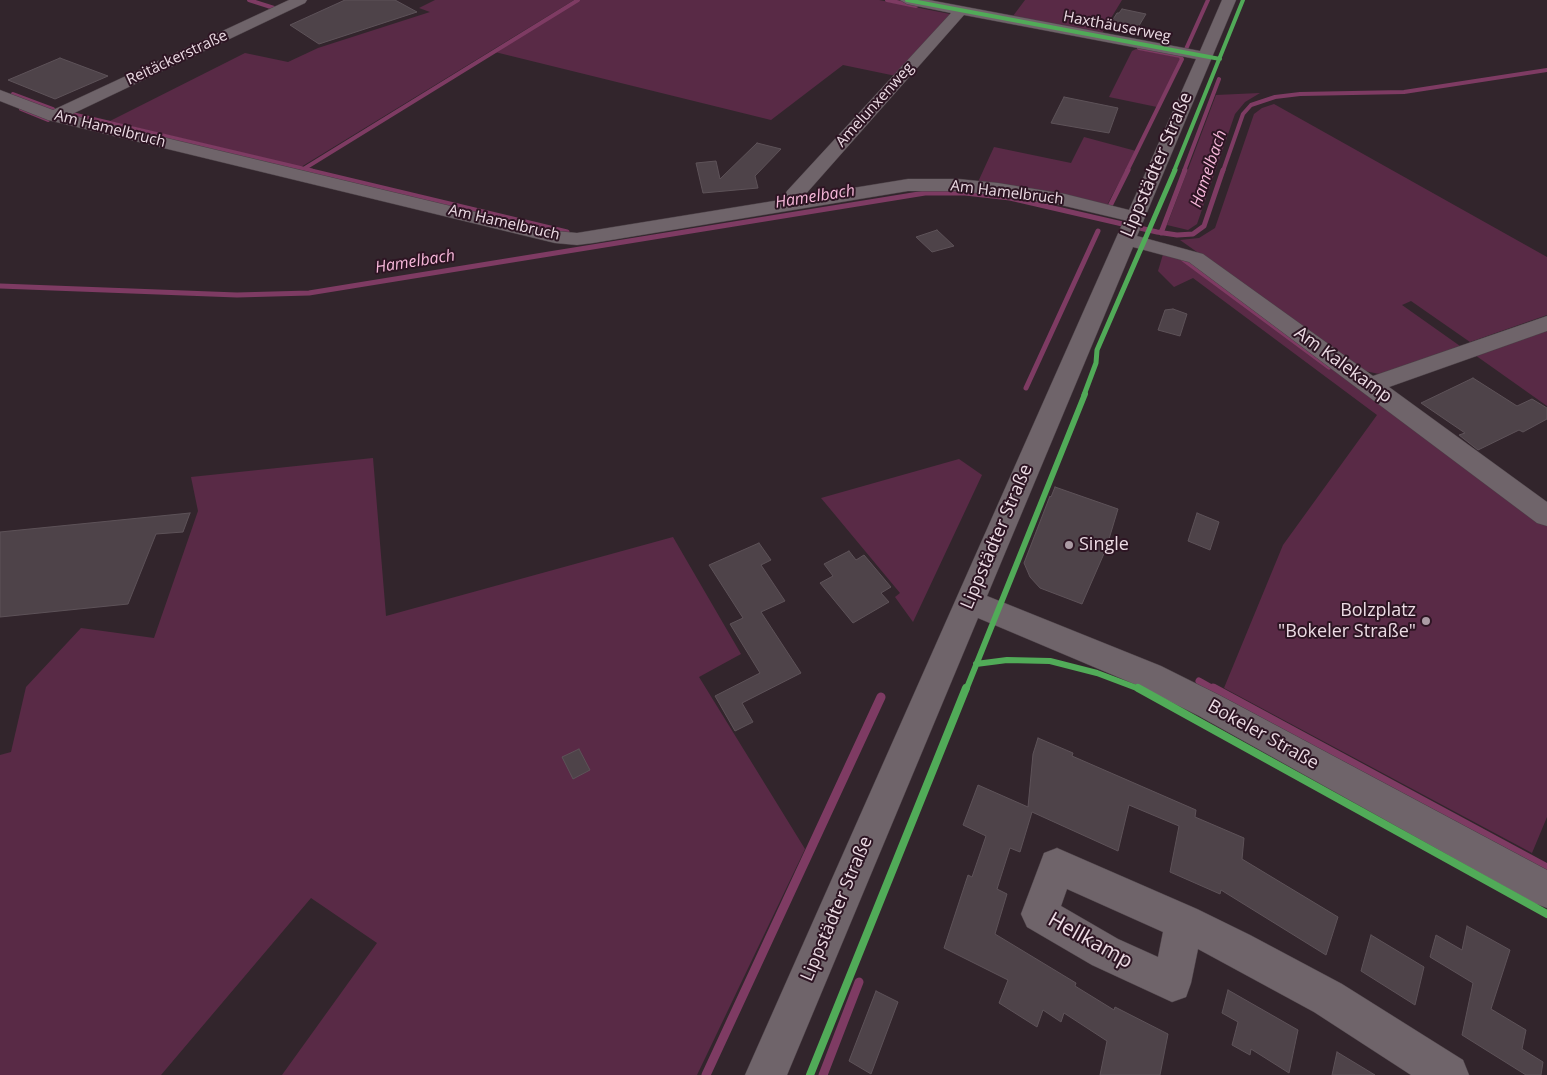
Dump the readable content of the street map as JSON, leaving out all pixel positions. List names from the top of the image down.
{
  "streets": {
    "street": [
      "Haxthäuserweg",
      "Reitäckerstraße",
      "Amelunxenweg",
      "Am Hamelbruch",
      "Lippstädter Straße",
      "Am Kalekamp",
      "Bokeler Straße"
    ]
  },
  "crossings": [
    ["Haxthäuserweg", "Amelunxenweg"],
    ["Haxthäuserweg", "Lippstädter Straße"],
    ["Reitäckerstraße", "Am Hamelbruch"],
    ["Amelunxenweg", "Am Hamelbruch"],
    ["Am Hamelbruch", "Lippstädter Straße"],
    ["Am Hamelbruch", "Am Kalekamp"],
    ["Lippstädter Straße", "Am Kalekamp"],
    ["Lippstädter Straße", "Bokeler Straße"]
  ],
  "water": ["Hamelbach"],
  "places": ["Single", "Bolzplatz \"Bokeler Straße\""]
}
